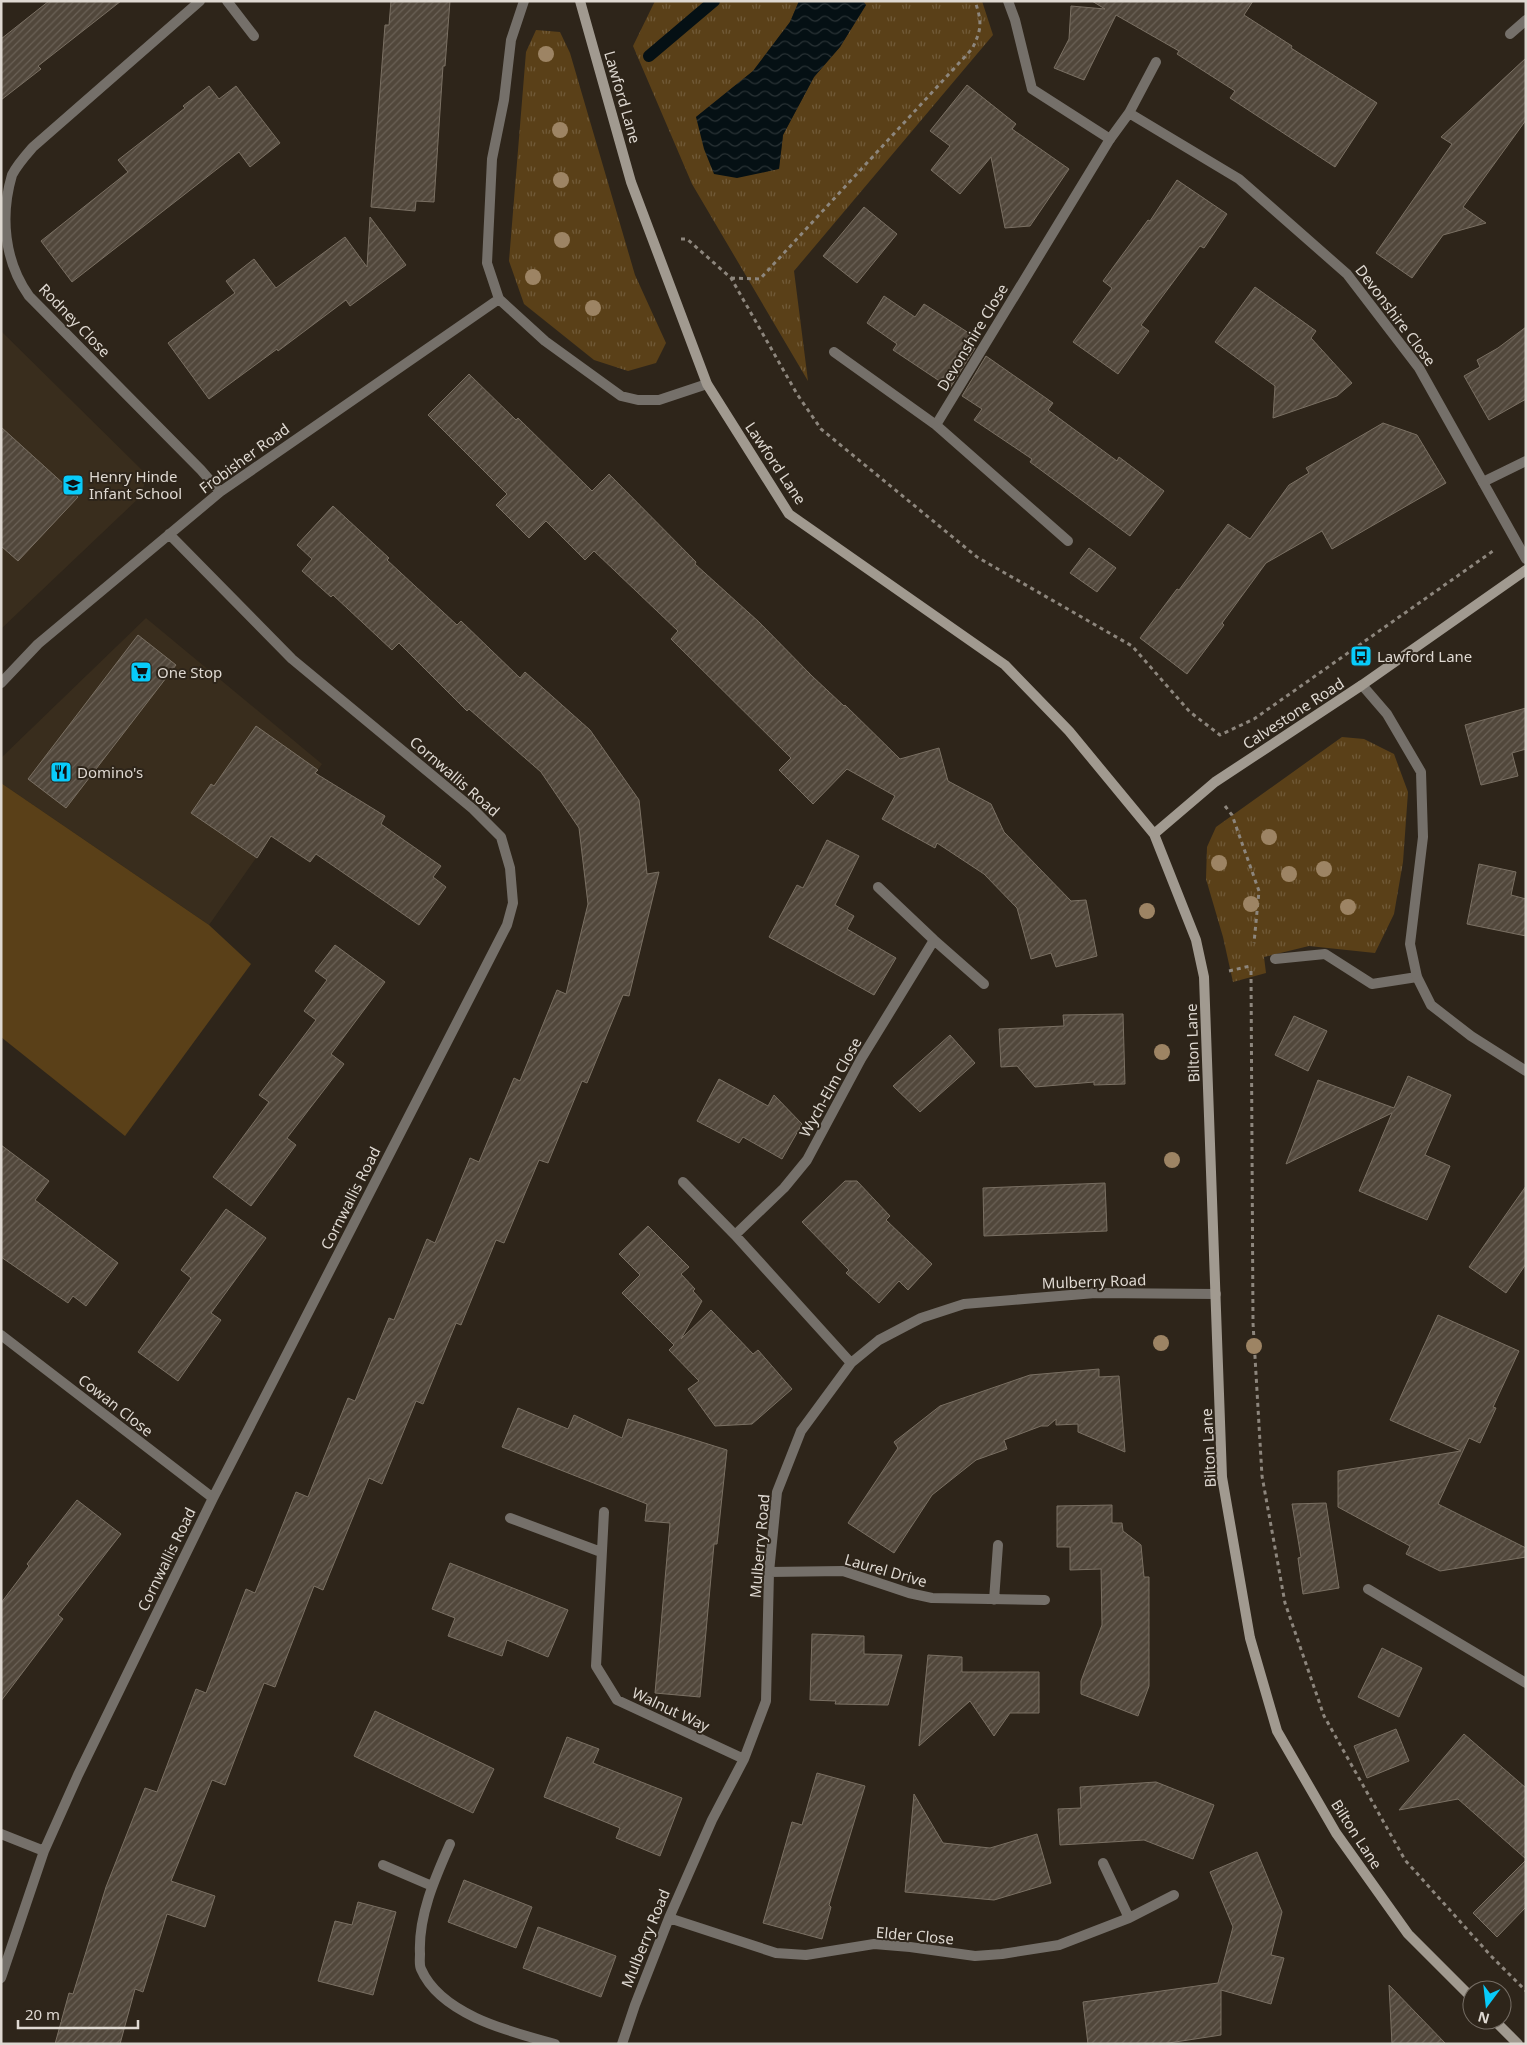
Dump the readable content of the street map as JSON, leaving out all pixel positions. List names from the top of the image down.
{
  "streets": {
    "street": [
      "Lawford Lane",
      "Devonshire Close",
      "Rodney Close",
      "Frobisher Road",
      "Calvestone Road",
      "Cornwallis Road",
      "Bilton Lane",
      "Wych-Elm Close",
      "Mulberry Road",
      "Cowan Close",
      "Laurel Drive",
      "Walnut Way",
      "Elder Close"
    ]
  },
  "crossings": [
    ["Lawford Lane", "Calvestone Road"],
    ["Lawford Lane", "Bilton Lane"],
    ["Rodney Close", "Frobisher Road"],
    ["Frobisher Road", "Cornwallis Road"],
    ["Calvestone Road", "Bilton Lane"],
    ["Cornwallis Road", "Cowan Close"],
    ["Bilton Lane", "Mulberry Road"],
    ["Mulberry Road", "Laurel Drive"],
    ["Mulberry Road", "Walnut Way"],
    ["Mulberry Road", "Elder Close"]
  ],
  "places": {
    "school or university": ["Henry Hinde Infant School"],
    "bus stop": ["Lawford Lane"],
    "supermarket": ["One Stop"],
    "restaurant": ["Domino's"]
  },
  "scale_bar": "20 m",
  "north": "bottom"
}
